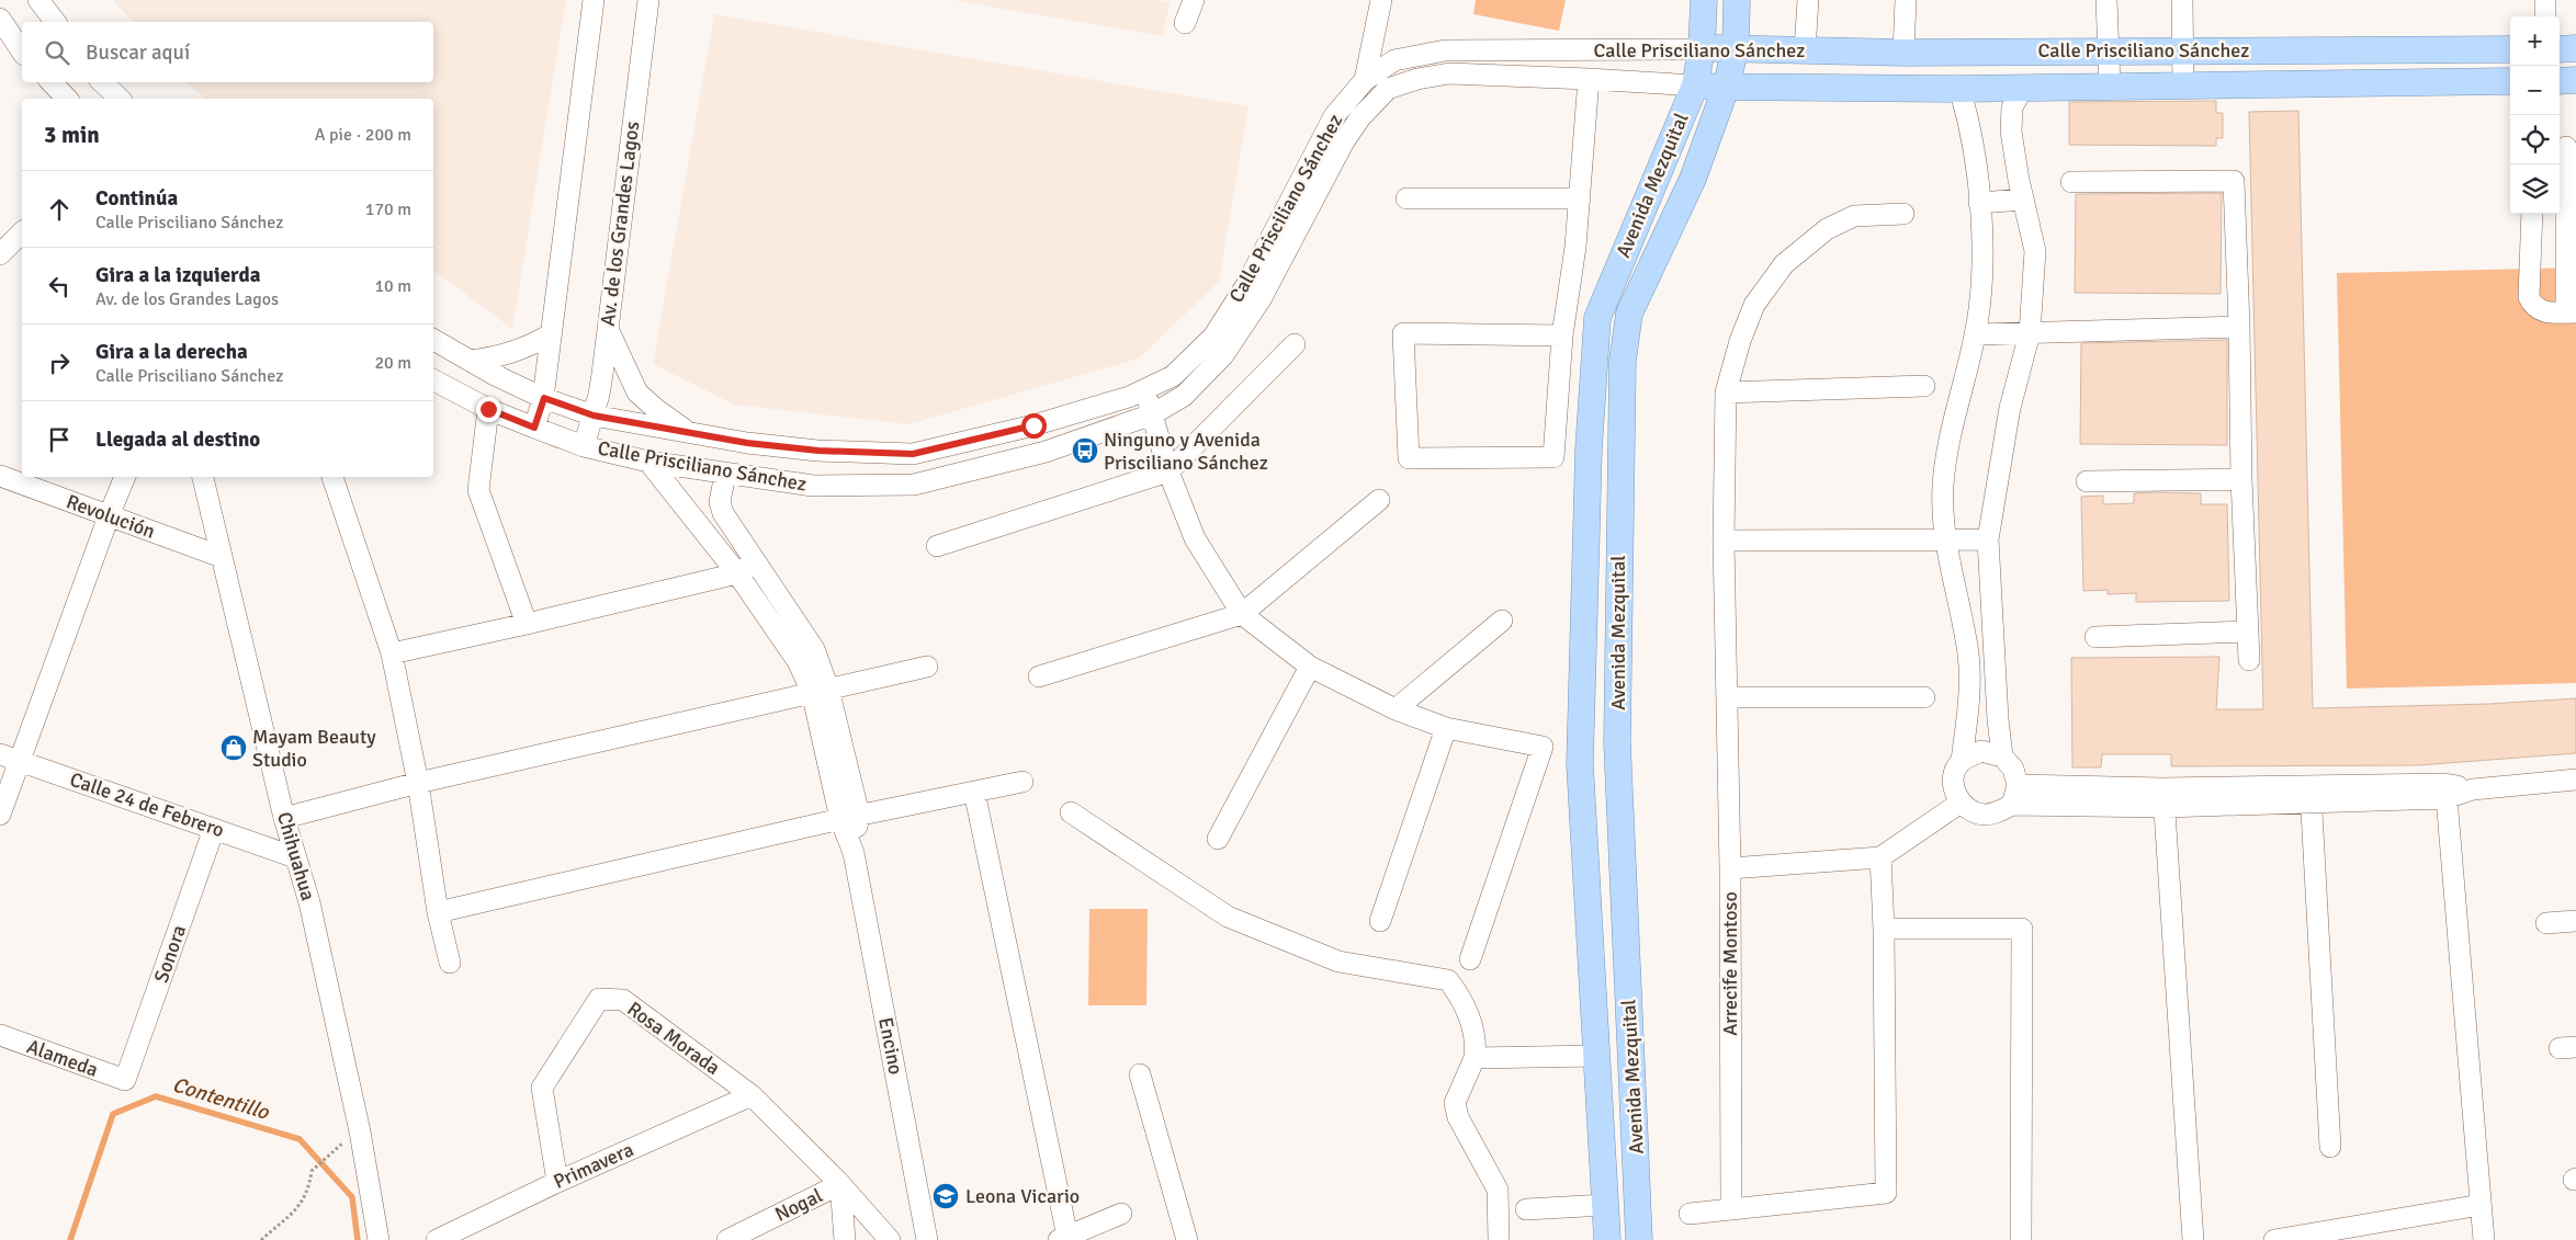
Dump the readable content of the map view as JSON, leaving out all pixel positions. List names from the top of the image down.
{
  "streets": {
    "main road": ["Calle Prisciliano Sánchez", "Avenida Mezquital"],
    "street": [
      "Av. de los Grandes Lagos",
      "Revolución",
      "Calle 24 de Febrero",
      "Chihuahua",
      "Sonora",
      "Arrecife Montoso",
      "Rosa Morada",
      "Encino",
      "Alameda",
      "Primavera",
      "Nogal"
    ]
  },
  "crossings": [
    ["Calle Prisciliano Sánchez", "Avenida Mezquital"],
    ["Calle Prisciliano Sánchez", "Av. de los Grandes Lagos"],
    ["Revolución", "Chihuahua"],
    ["Calle 24 de Febrero", "Chihuahua"],
    ["Calle 24 de Febrero", "Sonora"],
    ["Sonora", "Alameda"],
    ["Rosa Morada", "Primavera"],
    ["Rosa Morada", "Nogal"]
  ],
  "water": ["Contentillo"],
  "places": {
    "bus stop": ["Ninguno y Avenida Prisciliano Sánchez"],
    "shop": ["Mayam Beauty Studio"],
    "school or university": ["Leona Vicario"]
  },
  "page": {
    "map_buttons": ["+", "−"],
    "search": "Buscar aquí",
    "heading": ["3 min", "A pie · 200 m"],
    "list": [
      ["Continúa", "Calle Prisciliano Sánchez", "170 m"],
      ["Gira a la izquierda", "Av. de los Grandes Lagos", "10 m"],
      ["Gira a la derecha", "Calle Prisciliano Sánchez", "20 m"],
      "Llegada al destino"
    ]
  }
}
